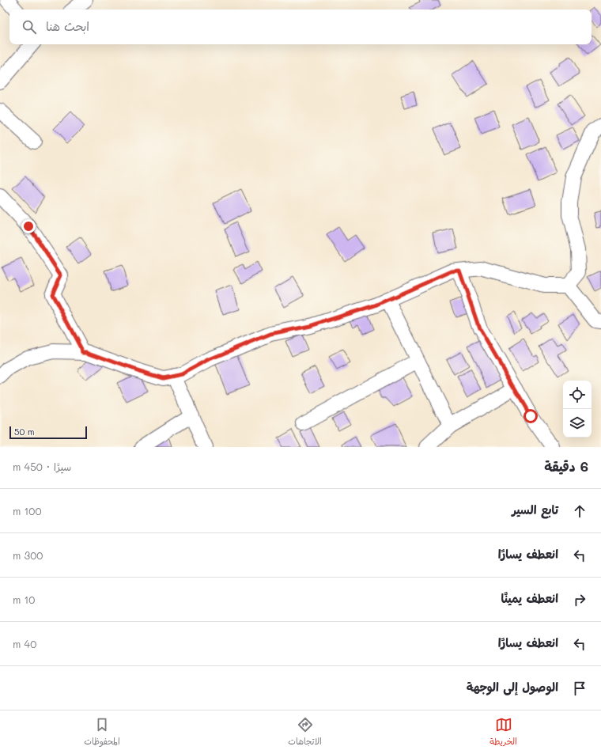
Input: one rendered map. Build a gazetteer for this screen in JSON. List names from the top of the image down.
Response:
{
  "scale_bar": "50 m",
  "page": {
    "search": "ابحث هنا",
    "scale": "50 m",
    "heading": ["6 دقيقة", "سيرًا · 450 m"],
    "list": [
      ["تابع السير", "100 m"],
      ["انعطف يسارًا", "300 m"],
      ["انعطف يمينًا", "10 m"],
      ["انعطف يسارًا", "40 m"],
      "الوصول إلى الوجهة"
    ],
    "nav": ["الخريطة", "الاتجاهات", "المحفوظات"]
  }
}
